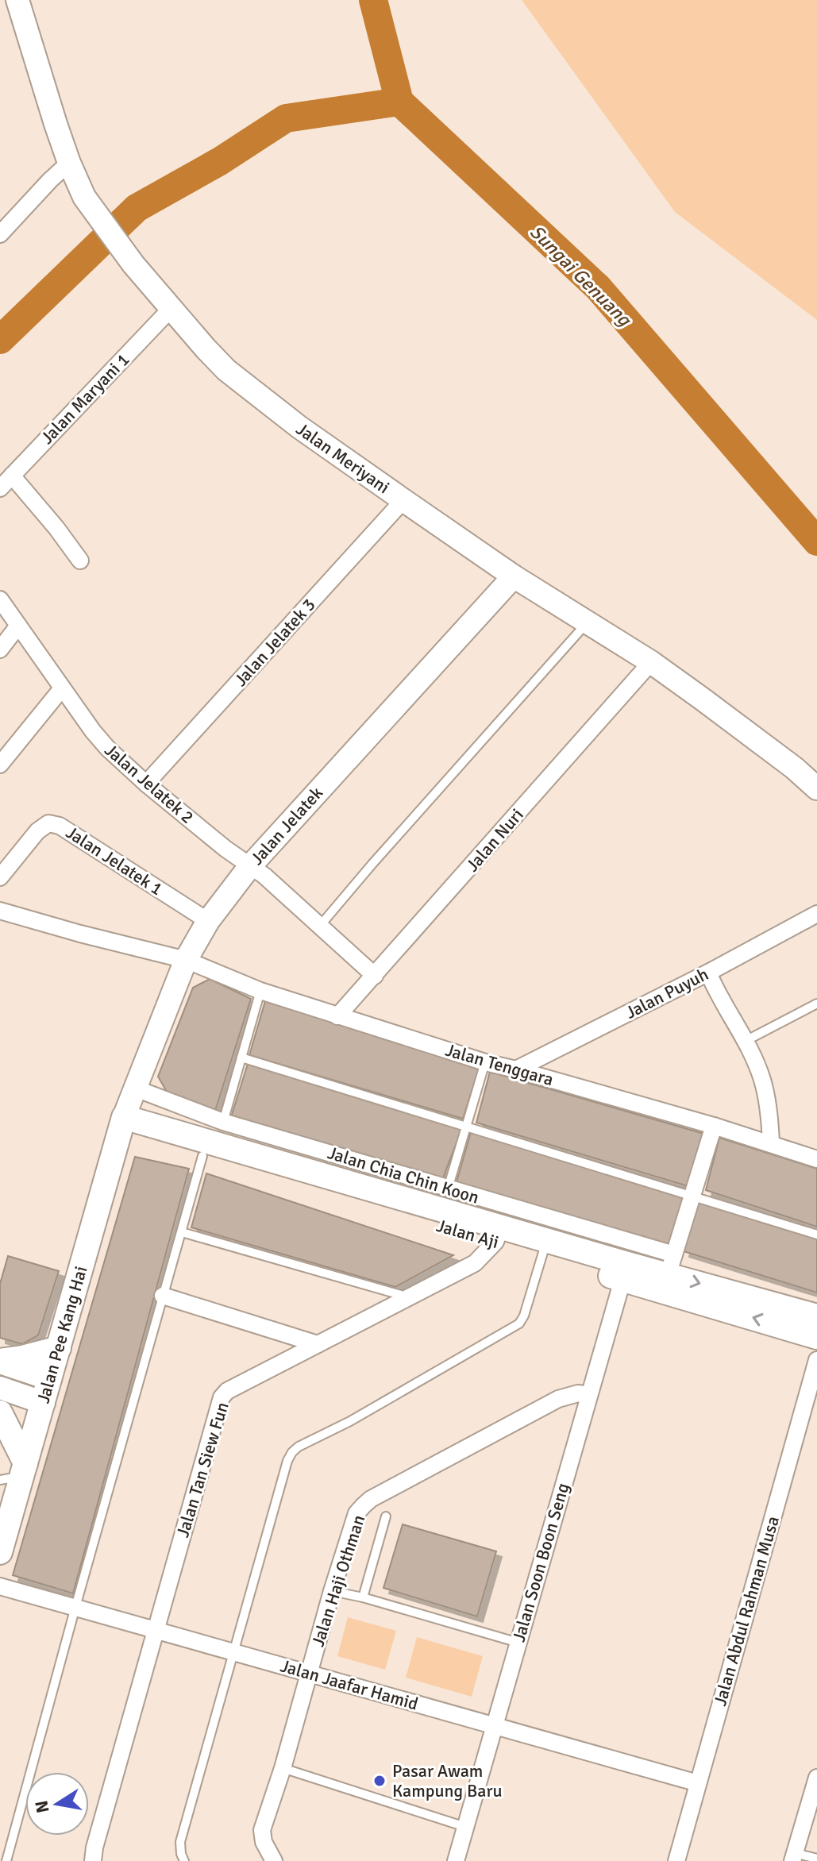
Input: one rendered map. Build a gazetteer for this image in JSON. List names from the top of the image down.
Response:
{
  "streets": {
    "main road": ["Jalan Aji", "Jalan Pee Kang Hai"],
    "street": [
      "Jalan Maryani 1",
      "Jalan Meriyani",
      "Jalan Jelatek 3",
      "Jalan Jelatek 2",
      "Jalan Jelatek",
      "Jalan Nuri",
      "Jalan Jelatek 1",
      "Jalan Puyuh",
      "Jalan Tenggara",
      "Jalan Chia Chin Koon",
      "Jalan Tan Siew Fun",
      "Jalan Soon Boon Seng",
      "Jalan Haji Othman",
      "Jalan Abdul Rahman Musa",
      "Jalan Jaafar Hamid"
    ]
  },
  "crossings": [
    ["Jalan Maryani 1", "Jalan Meriyani"],
    ["Jalan Meriyani", "Jalan Jelatek 3"],
    ["Jalan Meriyani", "Jalan Jelatek"],
    ["Jalan Meriyani", "Jalan Nuri"],
    ["Jalan Jelatek 3", "Jalan Jelatek 2"],
    ["Jalan Jelatek 2", "Jalan Jelatek"],
    ["Jalan Jelatek 2", "Jalan Nuri"],
    ["Jalan Jelatek", "Jalan Jelatek 1"],
    ["Jalan Jelatek", "Jalan Tenggara"],
    ["Jalan Jelatek", "Jalan Chia Chin Koon"],
    ["Jalan Jelatek", "Jalan Aji"],
    ["Jalan Jelatek", "Jalan Pee Kang Hai"],
    ["Jalan Nuri", "Jalan Tenggara"],
    ["Jalan Puyuh", "Jalan Tenggara"],
    ["Jalan Chia Chin Koon", "Jalan Aji"],
    ["Jalan Aji", "Jalan Pee Kang Hai"],
    ["Jalan Aji", "Jalan Tan Siew Fun"],
    ["Jalan Aji", "Jalan Soon Boon Seng"],
    ["Jalan Tan Siew Fun", "Jalan Jaafar Hamid"],
    ["Jalan Soon Boon Seng", "Jalan Haji Othman"],
    ["Jalan Soon Boon Seng", "Jalan Jaafar Hamid"],
    ["Jalan Haji Othman", "Jalan Jaafar Hamid"],
    ["Jalan Abdul Rahman Musa", "Jalan Jaafar Hamid"]
  ],
  "water": ["Sungai Genuang"],
  "places": ["Pasar Awam Kampung Baru"],
  "north": "left"
}
